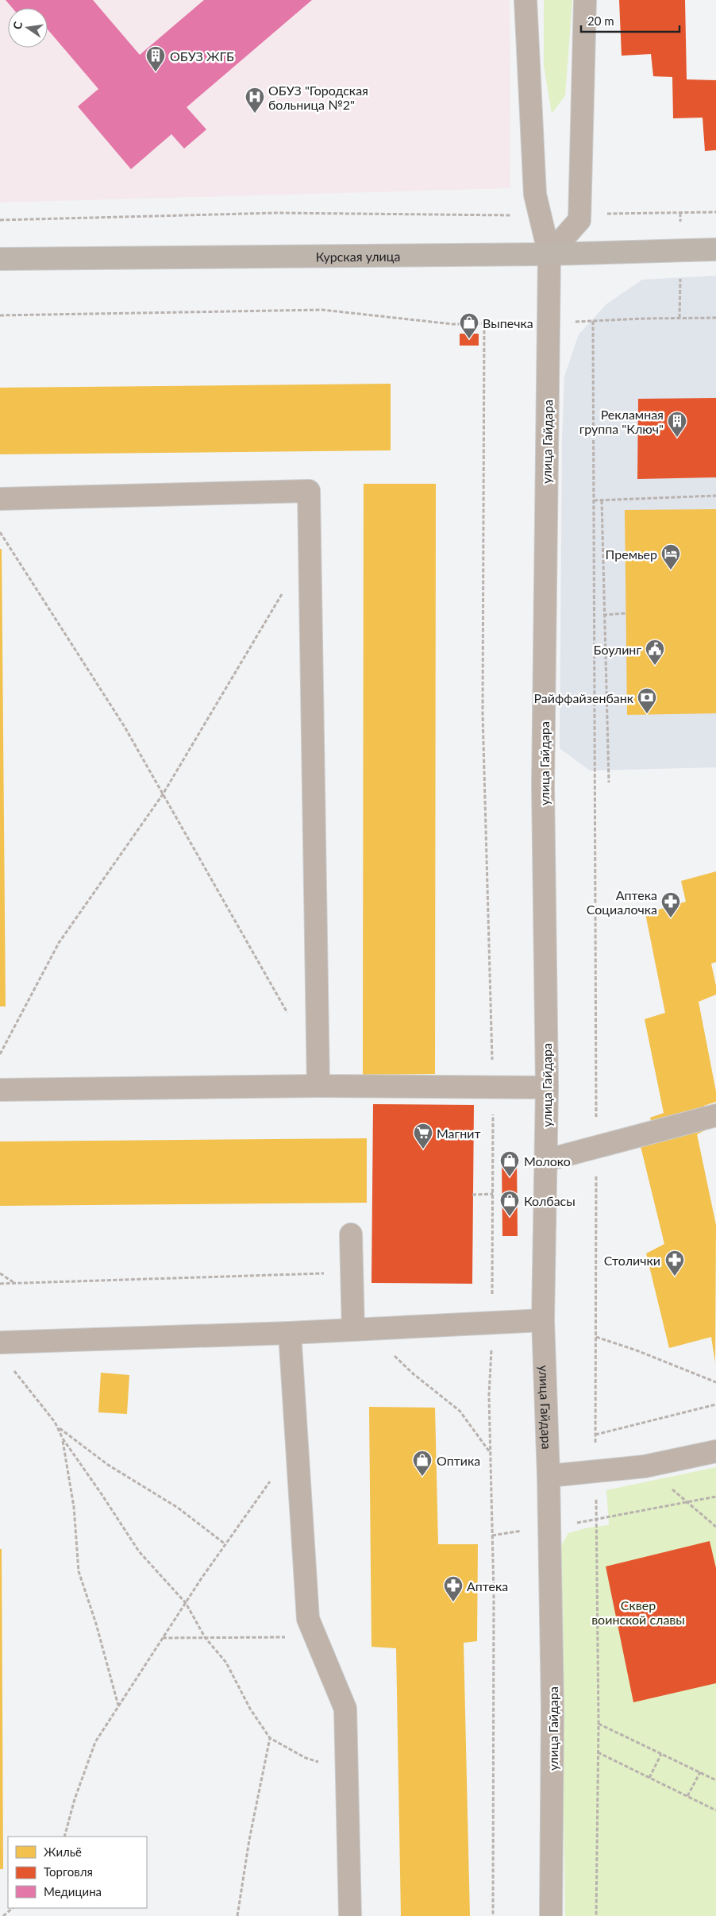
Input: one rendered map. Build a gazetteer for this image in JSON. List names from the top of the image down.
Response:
{
  "streets": {
    "main road": ["Курская улица"],
    "street": ["улица Гайдара"]
  },
  "crossings": [
    ["Курская улица", "улица Гайдара"]
  ],
  "parks": ["Сквер воинской славы"],
  "places": {
    "building": ["ОБУЗ ЖГБ", "Рекламная группа \"Ключ\""],
    "hospital": ["ОБУЗ \"Городская больница №2\""],
    "shop": [
      "Выпечка",
      "Молоко",
      "Колбасы",
      "Оптика"
    ],
    "hotel": ["Премьер"],
    "public building": ["Боулинг"],
    "bank": ["Райффайзенбанк"],
    "pharmacy": ["Аптека Социалочка", "Столички", "Аптека"],
    "supermarket": ["Магнит"]
  },
  "legend": ["Жильё", "Торговля", "Медицина"],
  "scale_bar": "20 m",
  "north": "left"
}
